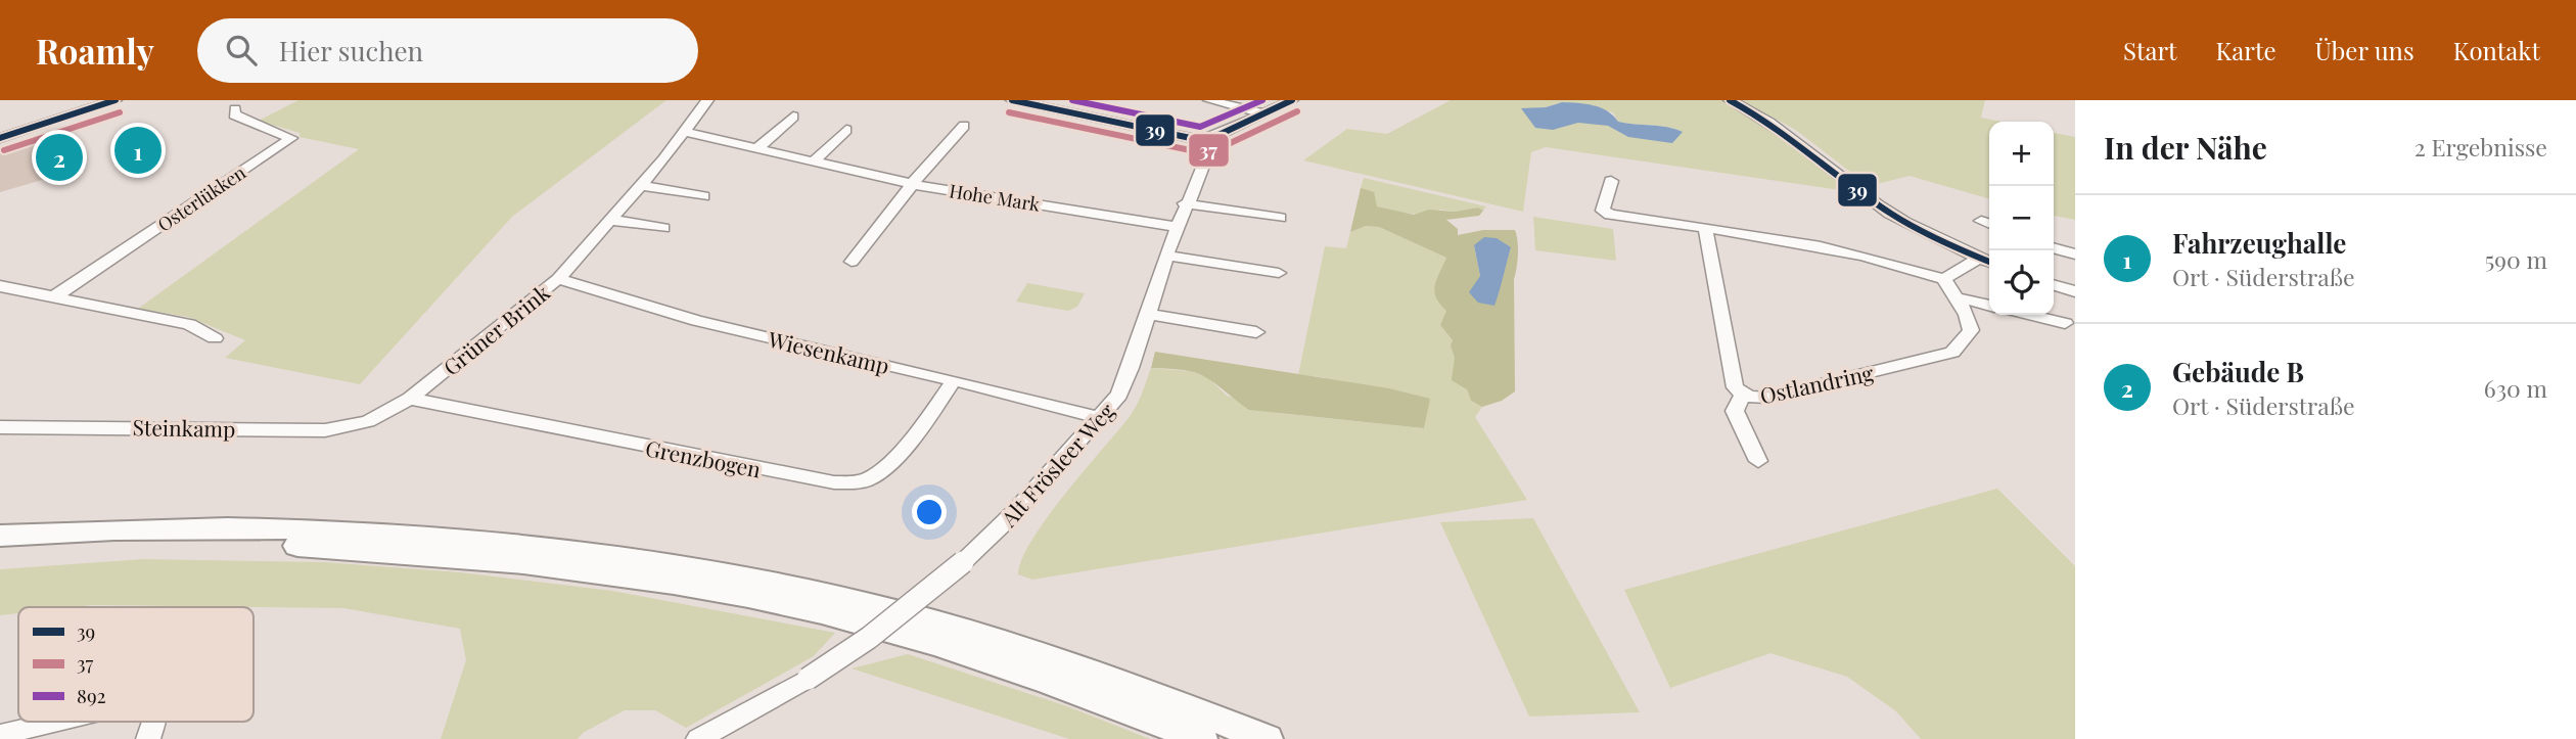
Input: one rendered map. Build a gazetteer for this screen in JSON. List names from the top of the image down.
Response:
{
  "streets": {
    "street": [
      "Hohe Mark",
      "Osterlükken",
      "Grüner Brink",
      "Wiesenkamp",
      "Ostlandring",
      "Steinkamp",
      "Grenzbogen",
      "Alt Frösleer Weg"
    ]
  },
  "crossings": [
    ["Hohe Mark", "Grüner Brink"],
    ["Hohe Mark", "Alt Frösleer Weg"],
    ["Grüner Brink", "Wiesenkamp"],
    ["Grüner Brink", "Steinkamp"],
    ["Grüner Brink", "Grenzbogen"],
    ["Wiesenkamp", "Grenzbogen"],
    ["Wiesenkamp", "Alt Frösleer Weg"]
  ],
  "lines": ["transit line 39", "transit line 892", "transit line 37"],
  "legend": ["39", "37", "892"],
  "page": {
    "header": "Roamly",
    "search": "Hier suchen",
    "nav": [
      "Start",
      "Karte",
      "Über uns",
      "Kontakt"
    ],
    "heading": ["In der Nähe", "2 Ergebnisse"],
    "map_buttons": ["+", "−"],
    "pins": ["1", "2"],
    "list": [
      {
        "mark": "1",
        "name": "Fahrzeughalle",
        "note": "Ort · Süderstraße",
        "value": "590 m"
      },
      {
        "mark": "2",
        "name": "Gebäude B",
        "note": "Ort · Süderstraße",
        "value": "630 m"
      }
    ]
  }
}
